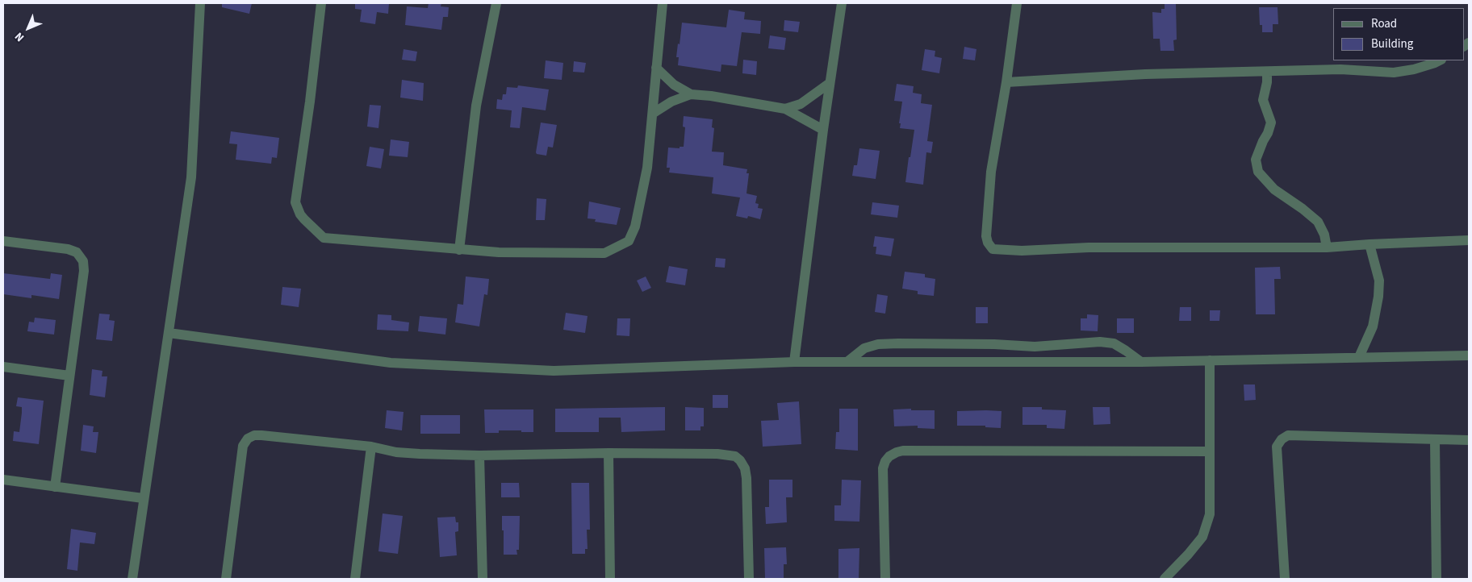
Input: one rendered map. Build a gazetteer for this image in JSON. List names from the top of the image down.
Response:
{
  "legend": ["Road", "Building"],
  "north": "bottom left"
}
